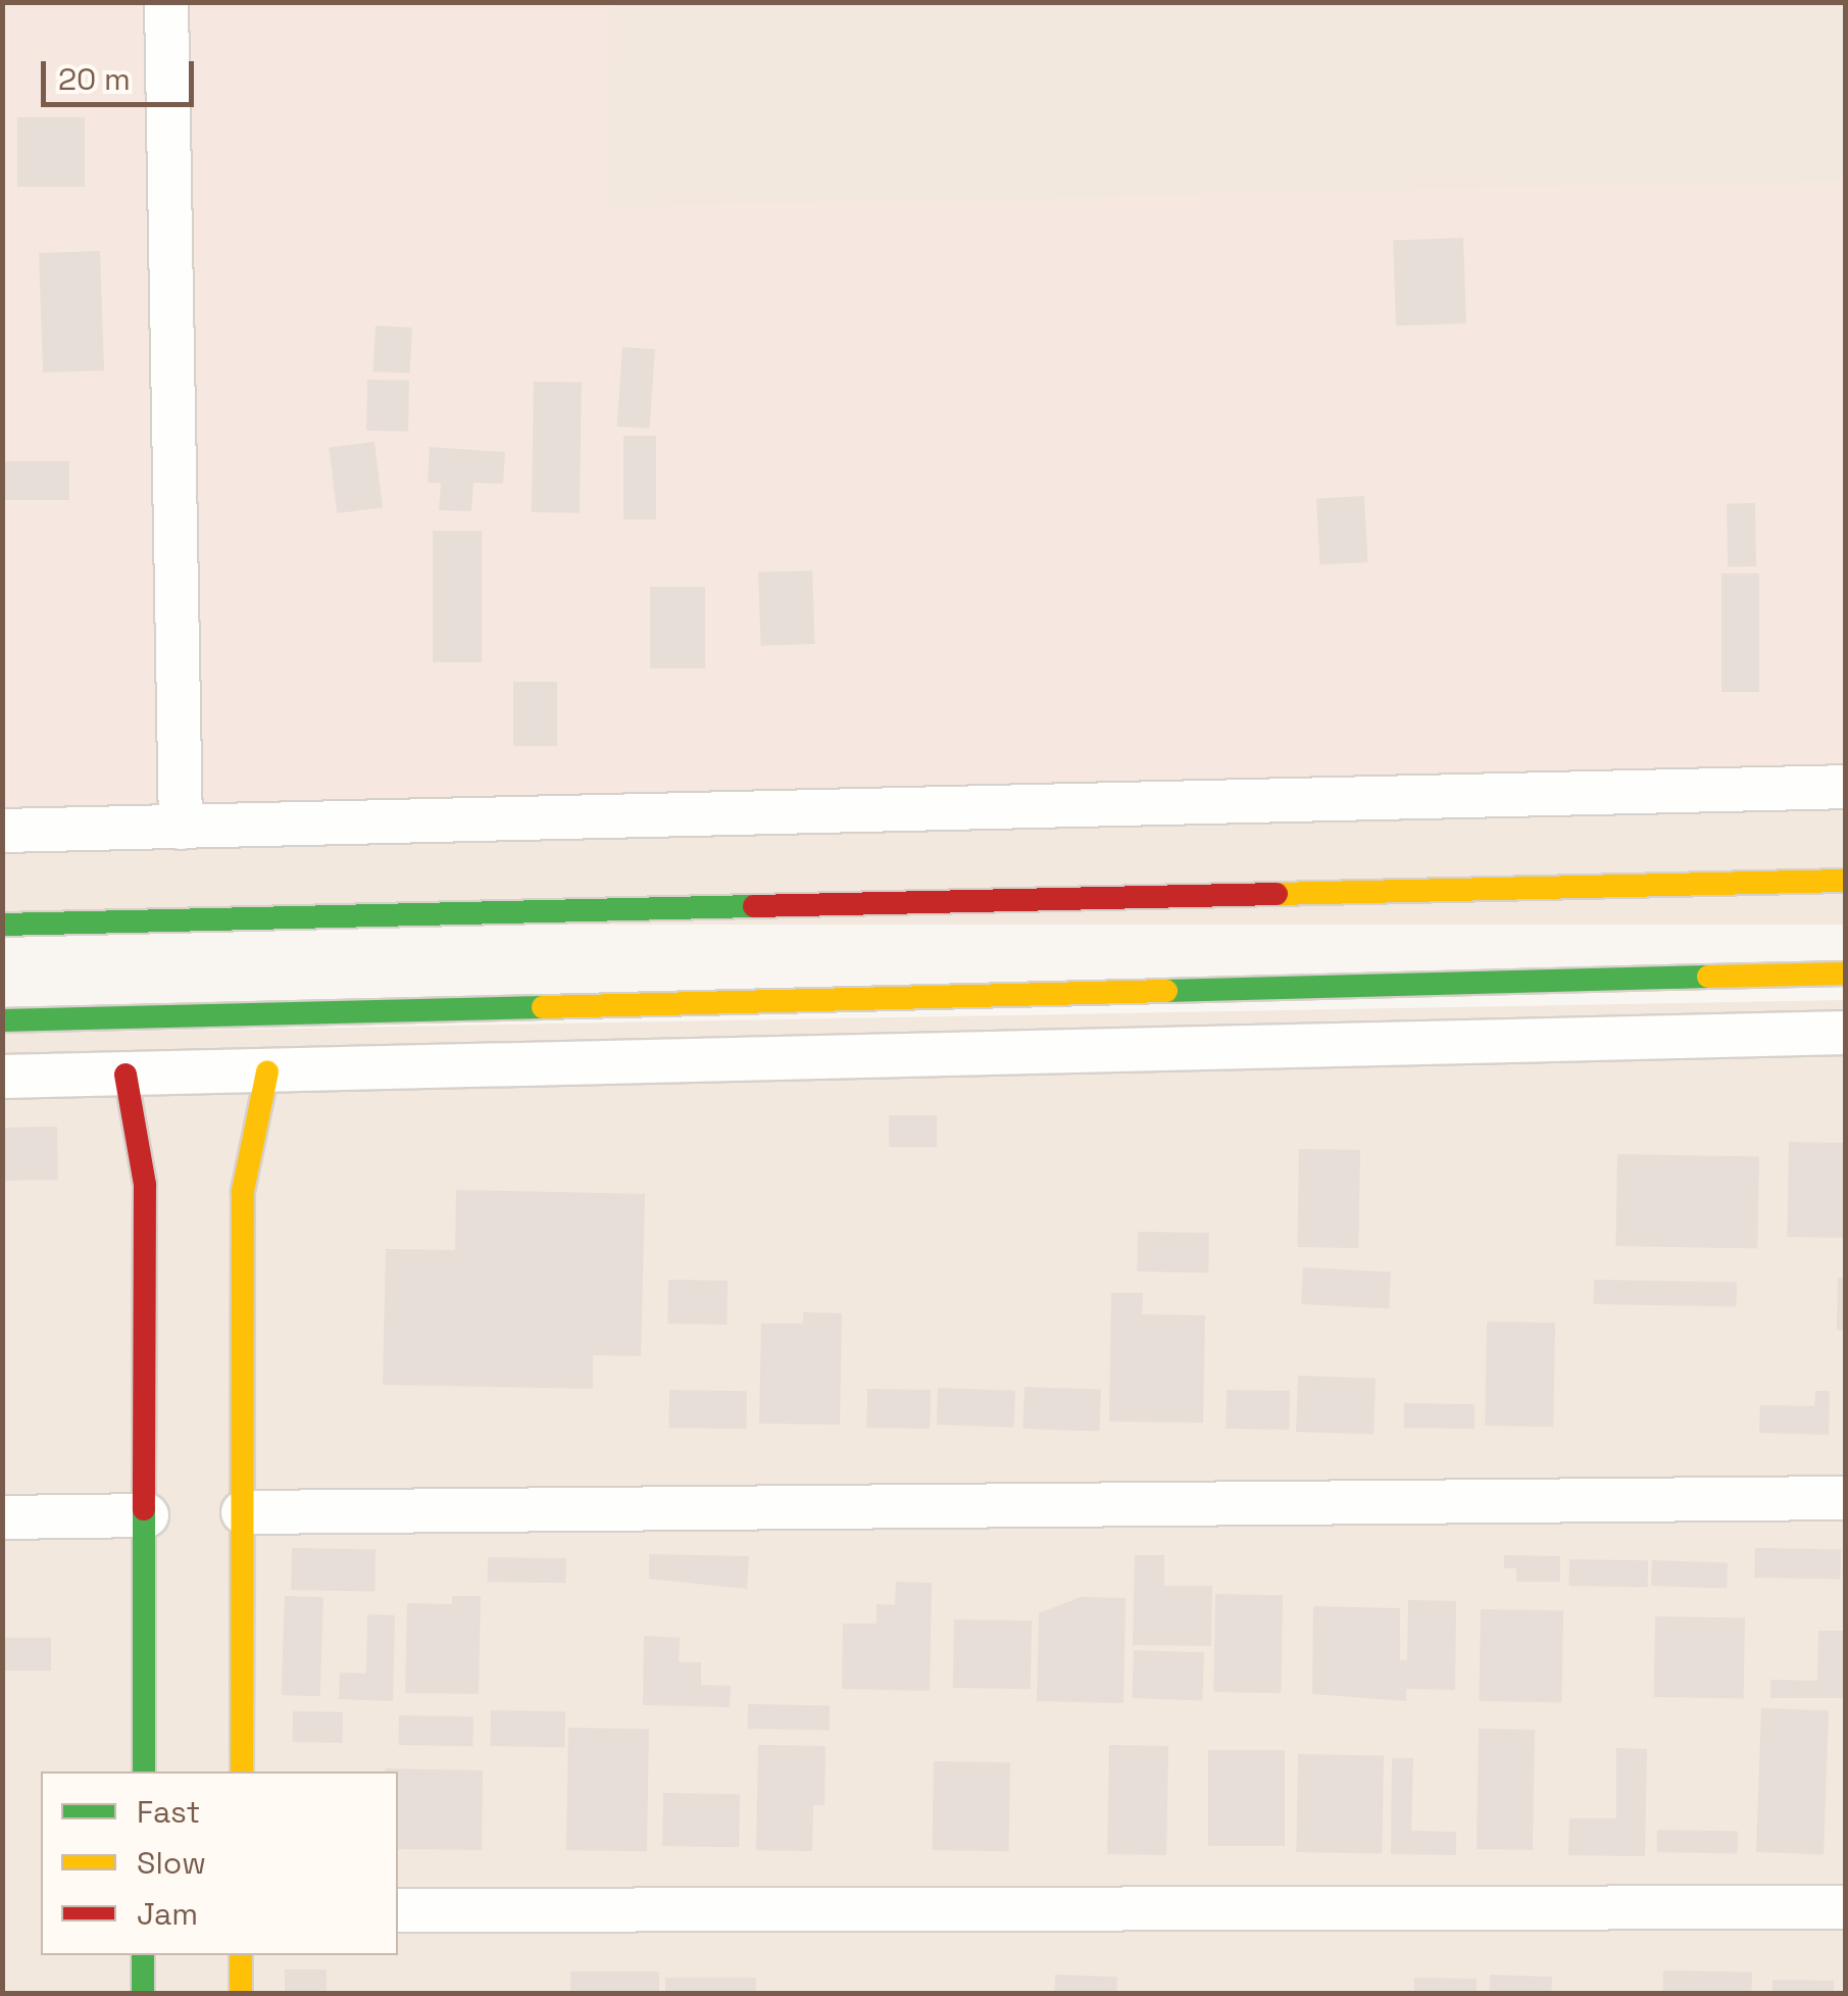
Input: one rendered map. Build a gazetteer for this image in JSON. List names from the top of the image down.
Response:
{
  "legend": ["Fast", "Slow", "Jam"],
  "scale_bar": "20 m"
}
